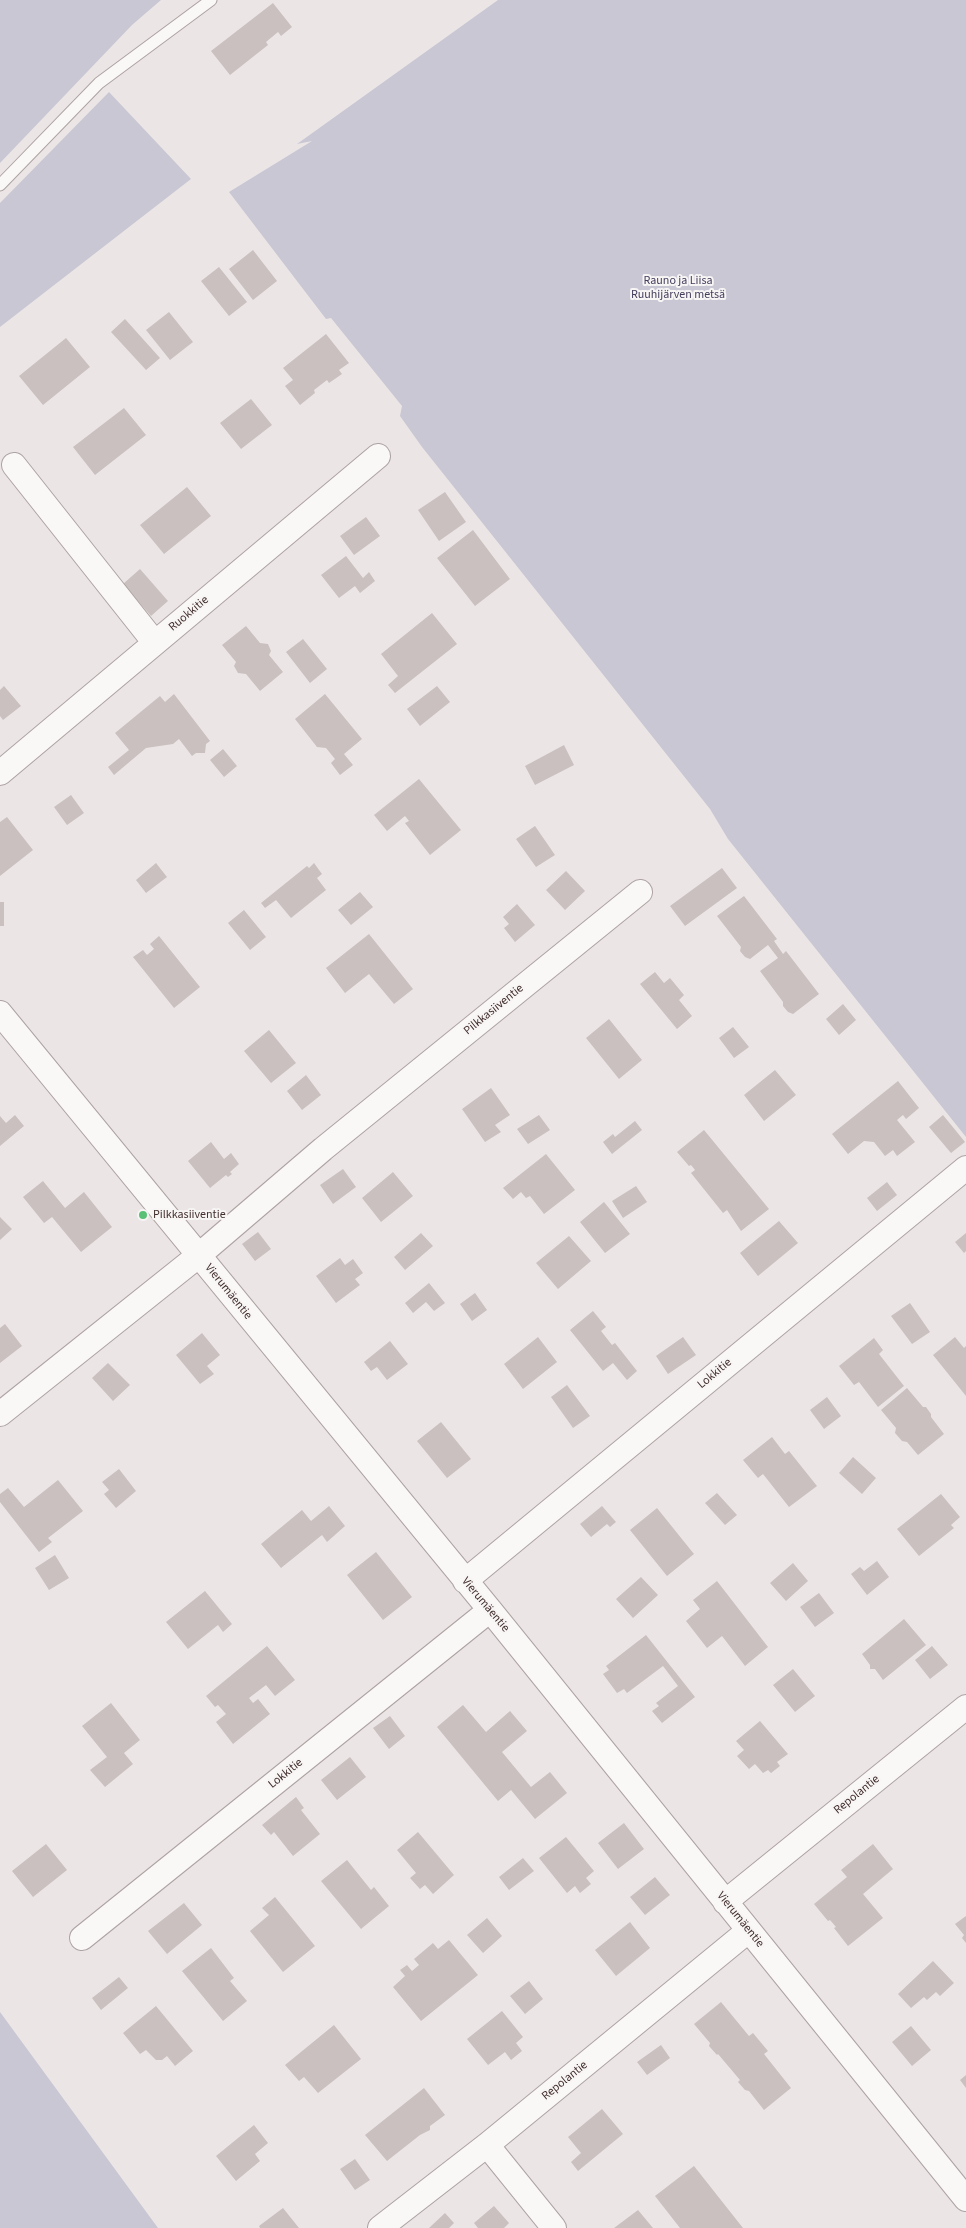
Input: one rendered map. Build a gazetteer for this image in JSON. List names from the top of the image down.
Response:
{
  "streets": {
    "street": [
      "Ruokkitie",
      "Pilkkasiiventie",
      "Vierumäentie",
      "Lokkitie",
      "Repolantie"
    ]
  },
  "crossings": [
    ["Pilkkasiiventie", "Vierumäentie"],
    ["Vierumäentie", "Lokkitie"],
    ["Vierumäentie", "Repolantie"]
  ],
  "parks": ["Rauno ja Liisa Ruuhijärven metsä"],
  "places": ["Pilkkasiiventie"]
}
